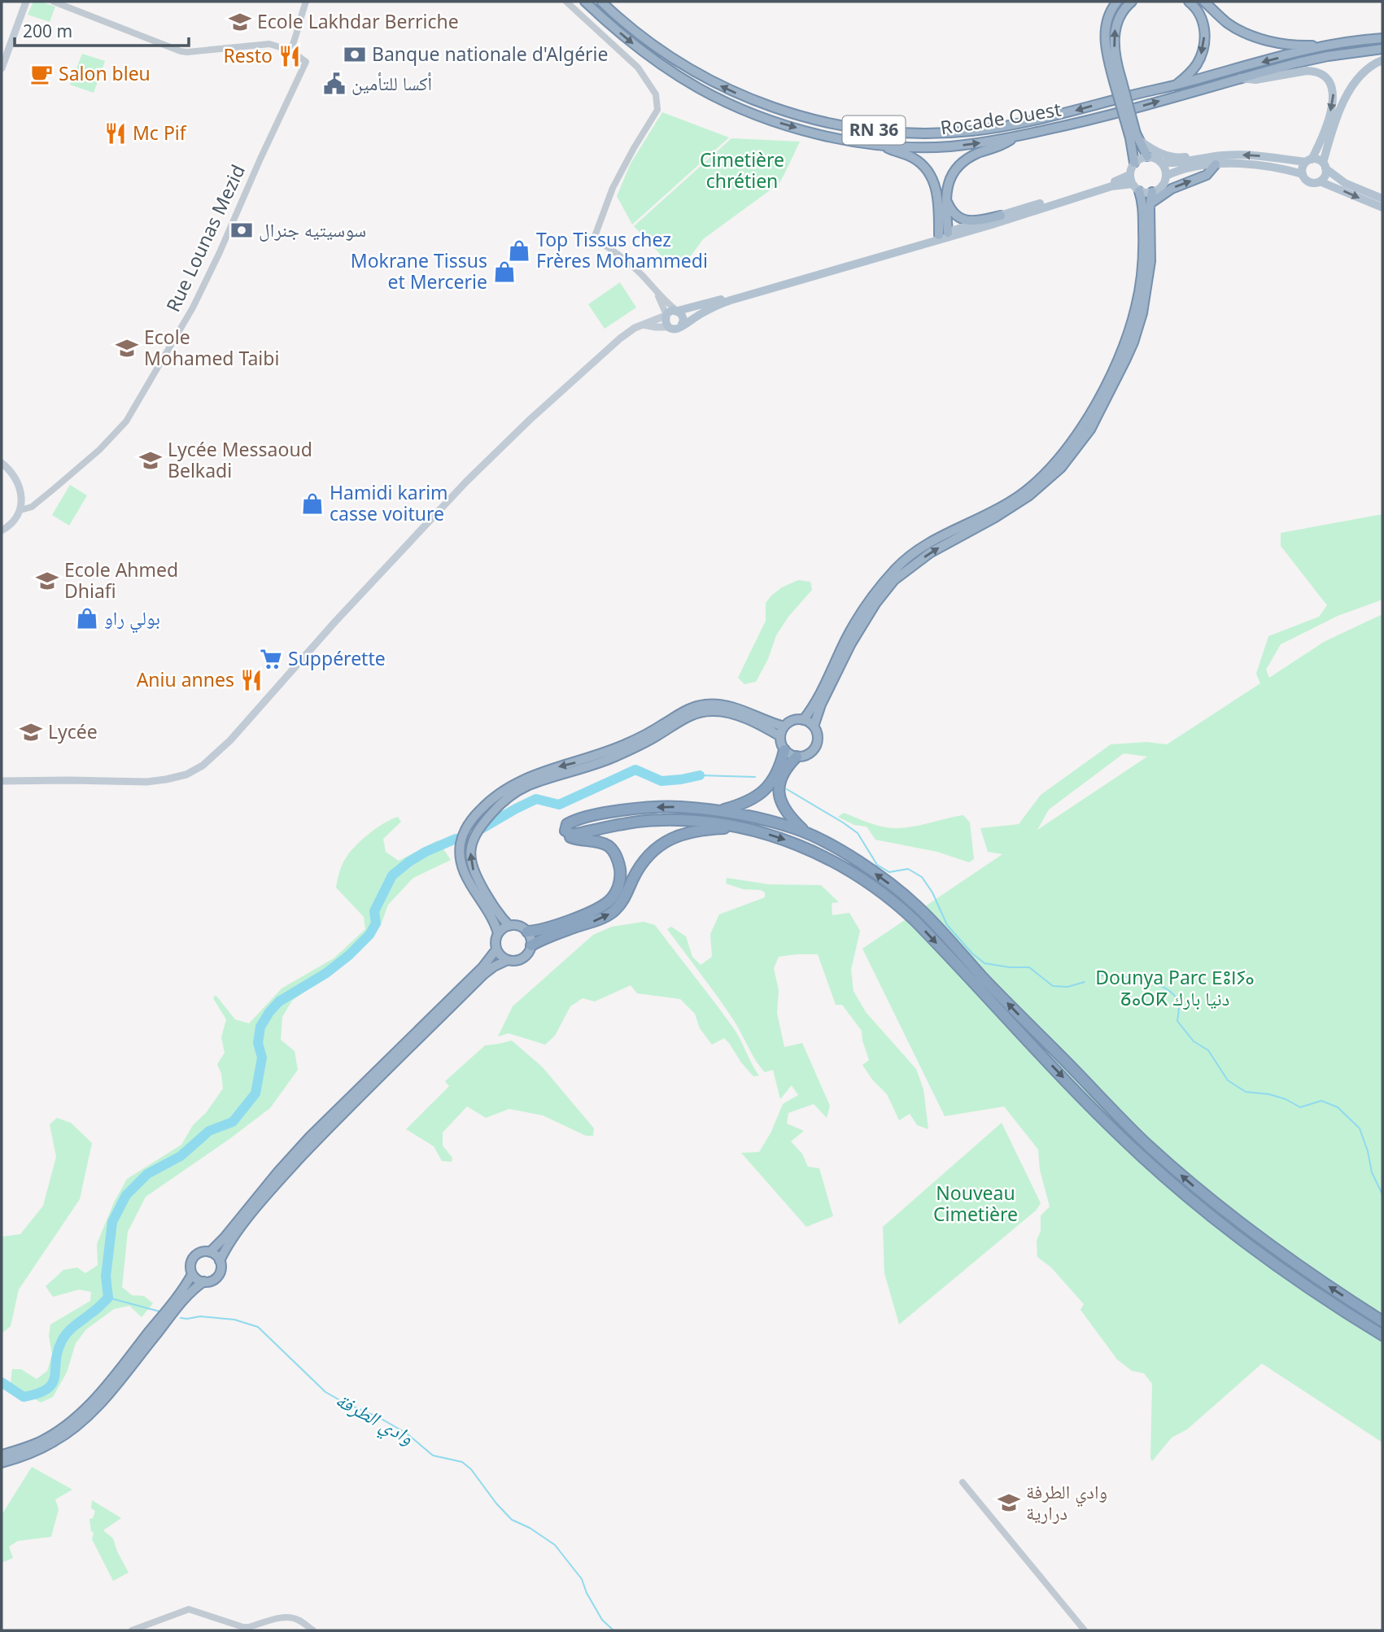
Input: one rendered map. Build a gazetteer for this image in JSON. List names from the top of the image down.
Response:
{
  "streets": {
    "highway": ["Rocade Ouest", "RN 36"],
    "street": ["Rue Lounas Mezid"]
  },
  "water": ["وادي الطرفة"],
  "parks": ["Cimetière chrétien", "Dounya Parc ⴹⵓⵏⵢⴰ ⵒⴰⵔⴽ دنيا بارك", "Nouveau Cimetière"],
  "places": {
    "school or university": [
      "Ecole Lakhdar Berriche",
      "Ecole Mohamed Taibi",
      "Lycée Messaoud Belkadi",
      "Ecole Ahmed Dhiafi",
      "Lycée",
      "وادي الطرفة درارية"
    ],
    "bank": ["Banque nationale d'Algérie", "سوسيتيه جنرال"],
    "restaurant": ["Resto", "Mc Pif", "Aniu annes"],
    "cafe": ["Salon bleu"],
    "public building": ["أكسا للتأمين"],
    "shop": [
      "Top Tissus chez Frères Mohammedi",
      "Mokrane Tissus et Mercerie",
      "Hamidi karim casse voiture",
      "بولي راو"
    ],
    "supermarket": ["Suppérette"]
  },
  "scale_bar": "200 m"
}
